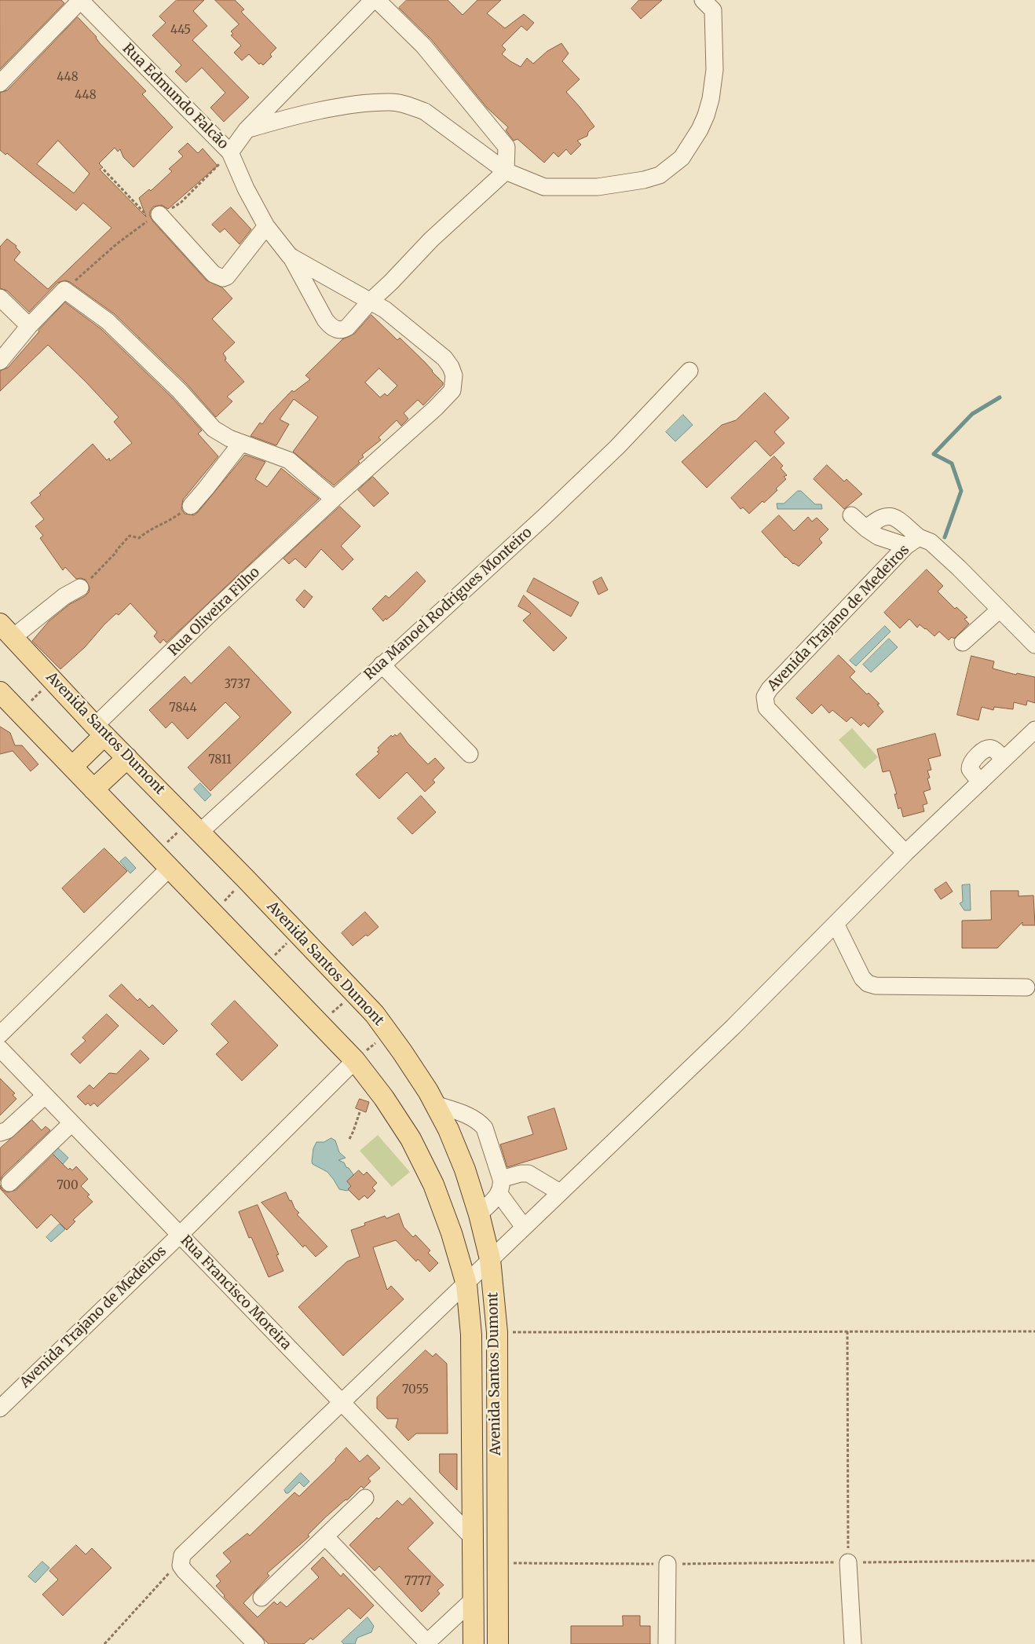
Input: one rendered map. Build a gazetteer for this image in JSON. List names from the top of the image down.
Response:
{
  "streets": {
    "main road": ["Avenida Santos Dumont"],
    "street": [
      "Rua Edmundo Falcão",
      "Rua Manoel Rodrigues Monteiro",
      "Rua Oliveira Filho",
      "Avenida Trajano de Medeiros",
      "Rua Francisco Moreira"
    ]
  },
  "crossings": [
    ["Rua Edmundo Falcão", "Rua Oliveira Filho"],
    ["Rua Manoel Rodrigues Monteiro", "Avenida Santos Dumont"],
    ["Rua Oliveira Filho", "Avenida Santos Dumont"],
    ["Avenida Trajano de Medeiros", "Avenida Santos Dumont"],
    ["Avenida Trajano de Medeiros", "Rua Francisco Moreira"],
    ["Avenida Santos Dumont", "Rua Francisco Moreira"]
  ],
  "house_numbers": [
    "445",
    "448",
    "448",
    "3737",
    "7844",
    "7811",
    "700",
    "7055",
    "7777"
  ]
}
